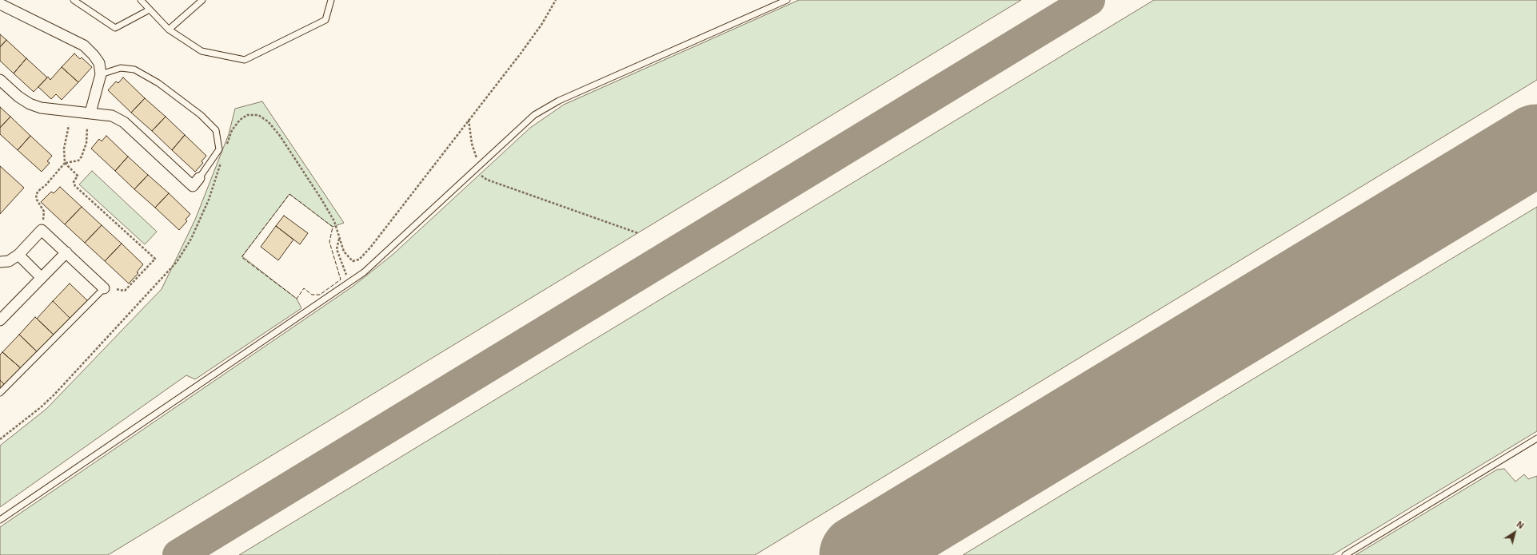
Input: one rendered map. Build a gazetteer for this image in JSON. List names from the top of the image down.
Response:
{
  "north": "top right"
}
